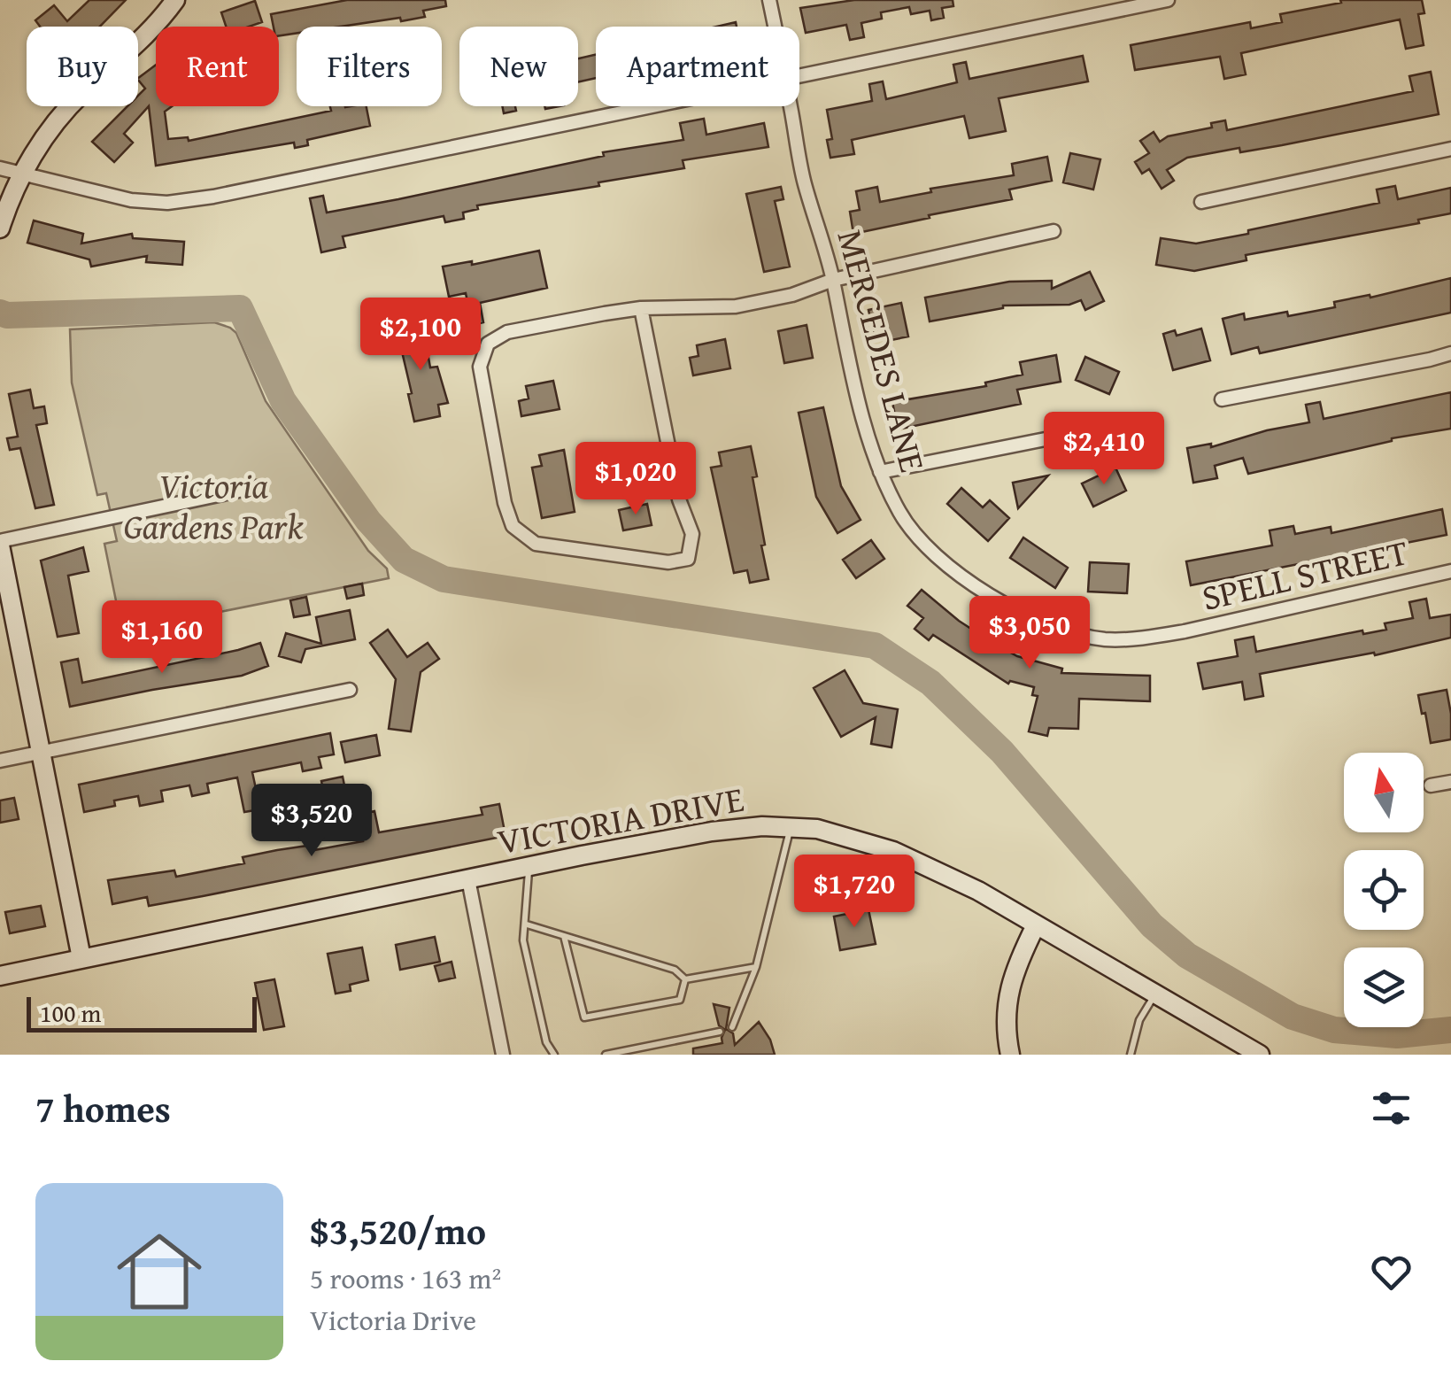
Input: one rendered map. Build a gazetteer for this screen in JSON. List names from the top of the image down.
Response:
{
  "streets": {
    "street": ["MERCEDES LANE", "SPELL STREET", "VICTORIA DRIVE"]
  },
  "crossings": [
    ["MERCEDES LANE", "SPELL STREET"]
  ],
  "parks": ["Victoria Gardens Park"],
  "scale_bar": "100 m",
  "north": "top",
  "page": {
    "chip": [
      "Buy",
      "Rent",
      "Filters",
      "New",
      "Apartment"
    ],
    "price": [
      "$2,100",
      "$2,410",
      "$1,020",
      "$3,050",
      "$1,160",
      "$3,520",
      "$1,720"
    ],
    "scale": "100 m",
    "heading": "7 homes",
    "list": [
      {
        "name": "$3,520/mo",
        "note": "5 rooms · 163 m² · Victoria Drive"
      }
    ]
  }
}
